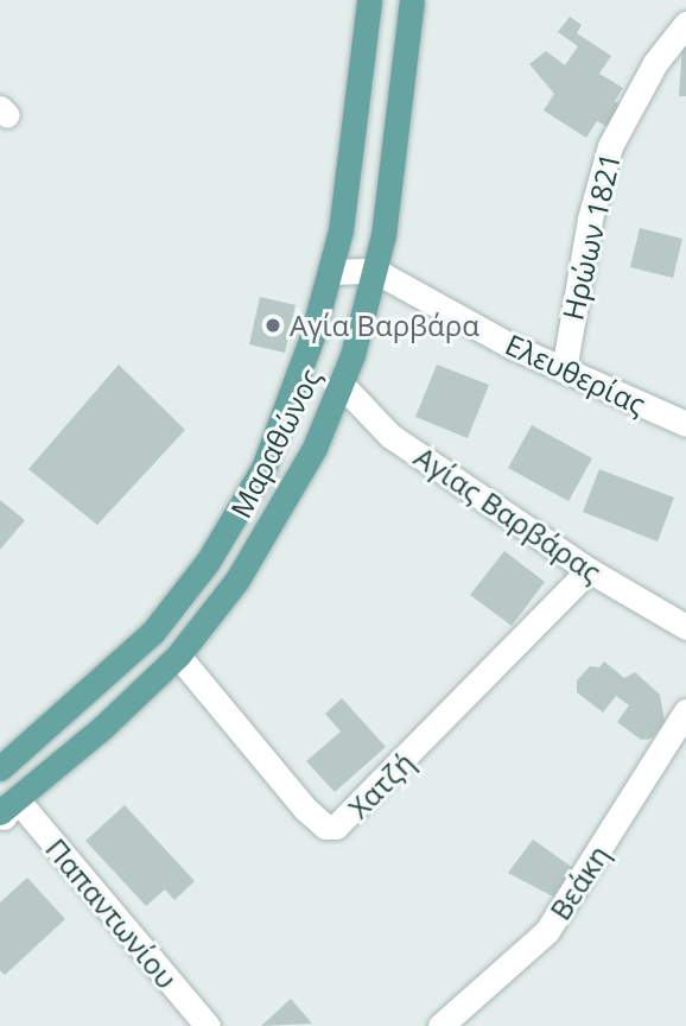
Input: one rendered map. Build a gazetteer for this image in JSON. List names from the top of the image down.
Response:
{
  "streets": {
    "main road": ["Μαραθώνος"],
    "street": [
      "Ηρώων 1821",
      "Ελευθερίας",
      "Αγίας Βαρβάρας",
      "Χατζή",
      "Βεάκη",
      "Παπαντωνίου"
    ]
  },
  "crossings": [
    ["Ηρώων 1821", "Ελευθερίας"],
    ["Ελευθερίας", "Μαραθώνος"],
    ["Μαραθώνος", "Αγίας Βαρβάρας"],
    ["Μαραθώνος", "Χατζή"],
    ["Μαραθώνος", "Παπαντωνίου"],
    ["Αγίας Βαρβάρας", "Χατζή"]
  ],
  "places": ["Αγία Βαρβάρα"]
}
